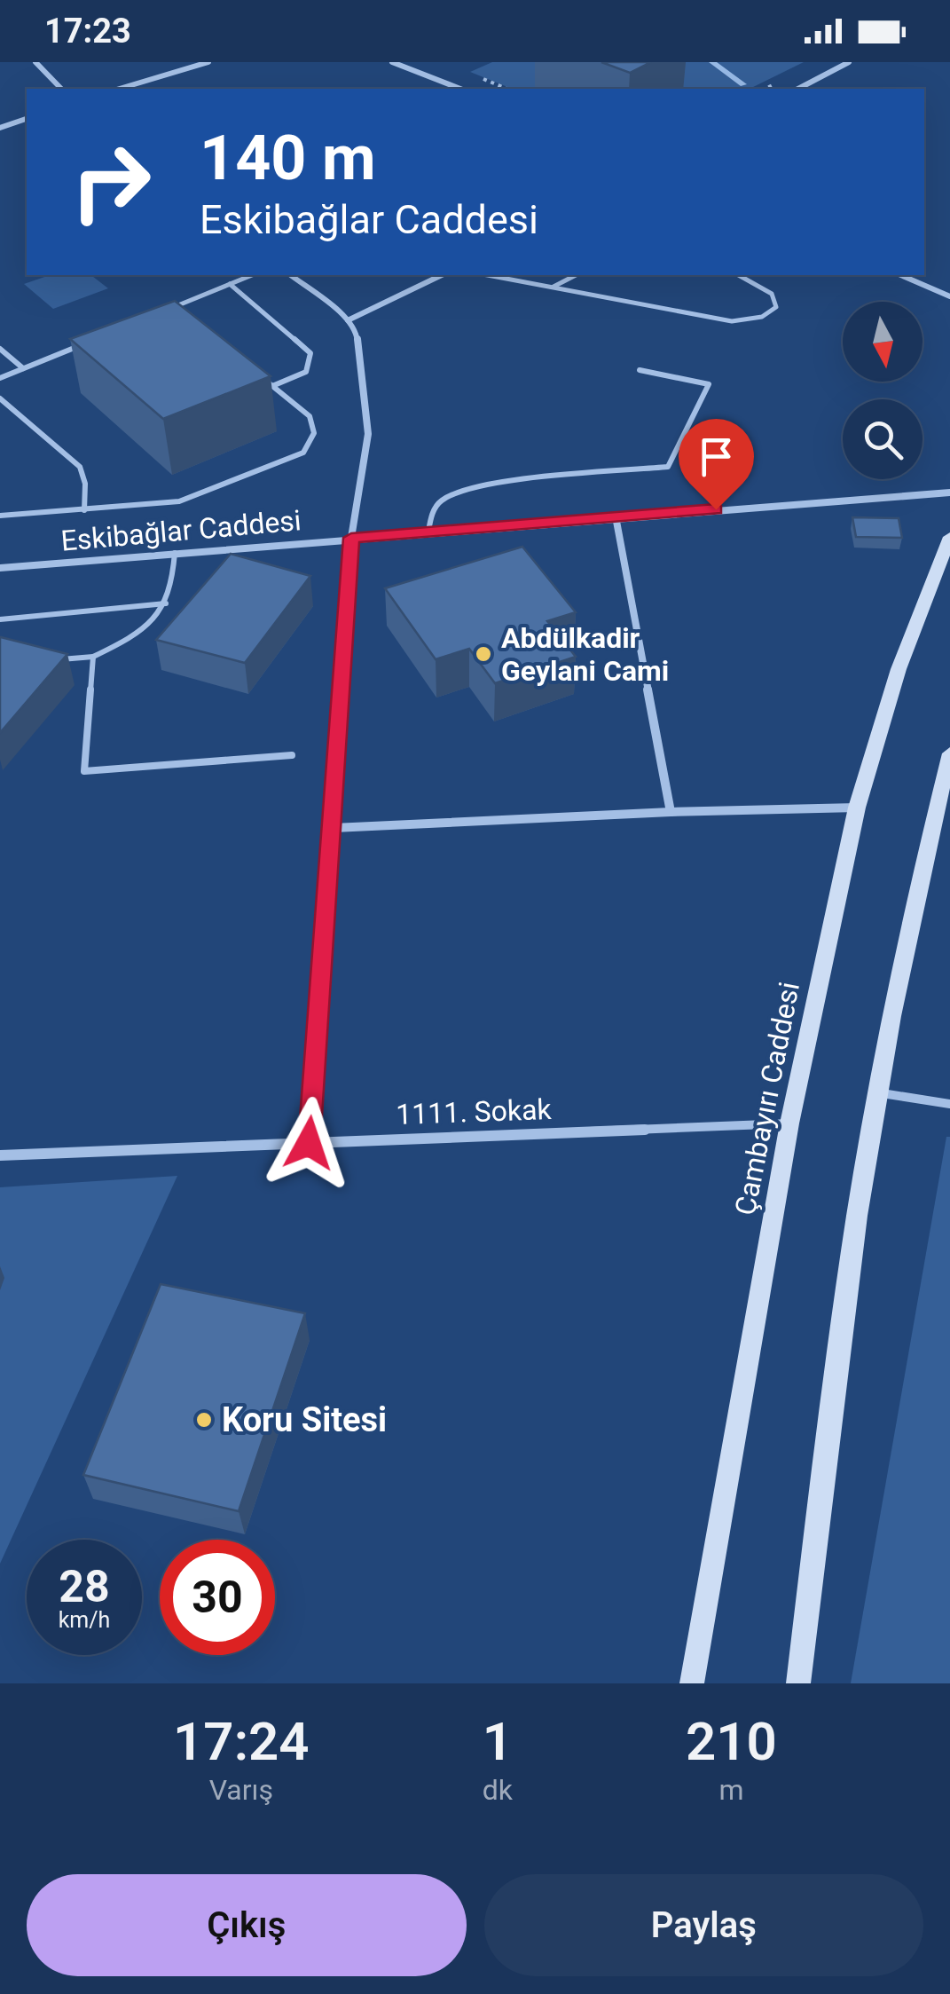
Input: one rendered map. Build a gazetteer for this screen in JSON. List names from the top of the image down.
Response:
{
  "streets": {
    "main road": ["Çambayırı Caddesi"],
    "street": ["Eskibağlar Caddesi", "1111. Sokak"]
  },
  "crossings": [
    ["Çambayırı Caddesi", "1111. Sokak"]
  ],
  "places": ["Abdülkadir Geylani Cami", "Koru Sitesi"],
  "north": "bottom",
  "page": {
    "status": "17:23",
    "turn": ["140 m", "Eskibağlar Caddesi"],
    "speed": "28 km/h",
    "limit": "30",
    "eta": [
      "17:24",
      "Varış",
      "1",
      "dk",
      "210",
      "m"
    ],
    "buttons": ["Çıkış", "Paylaş"]
  }
}
